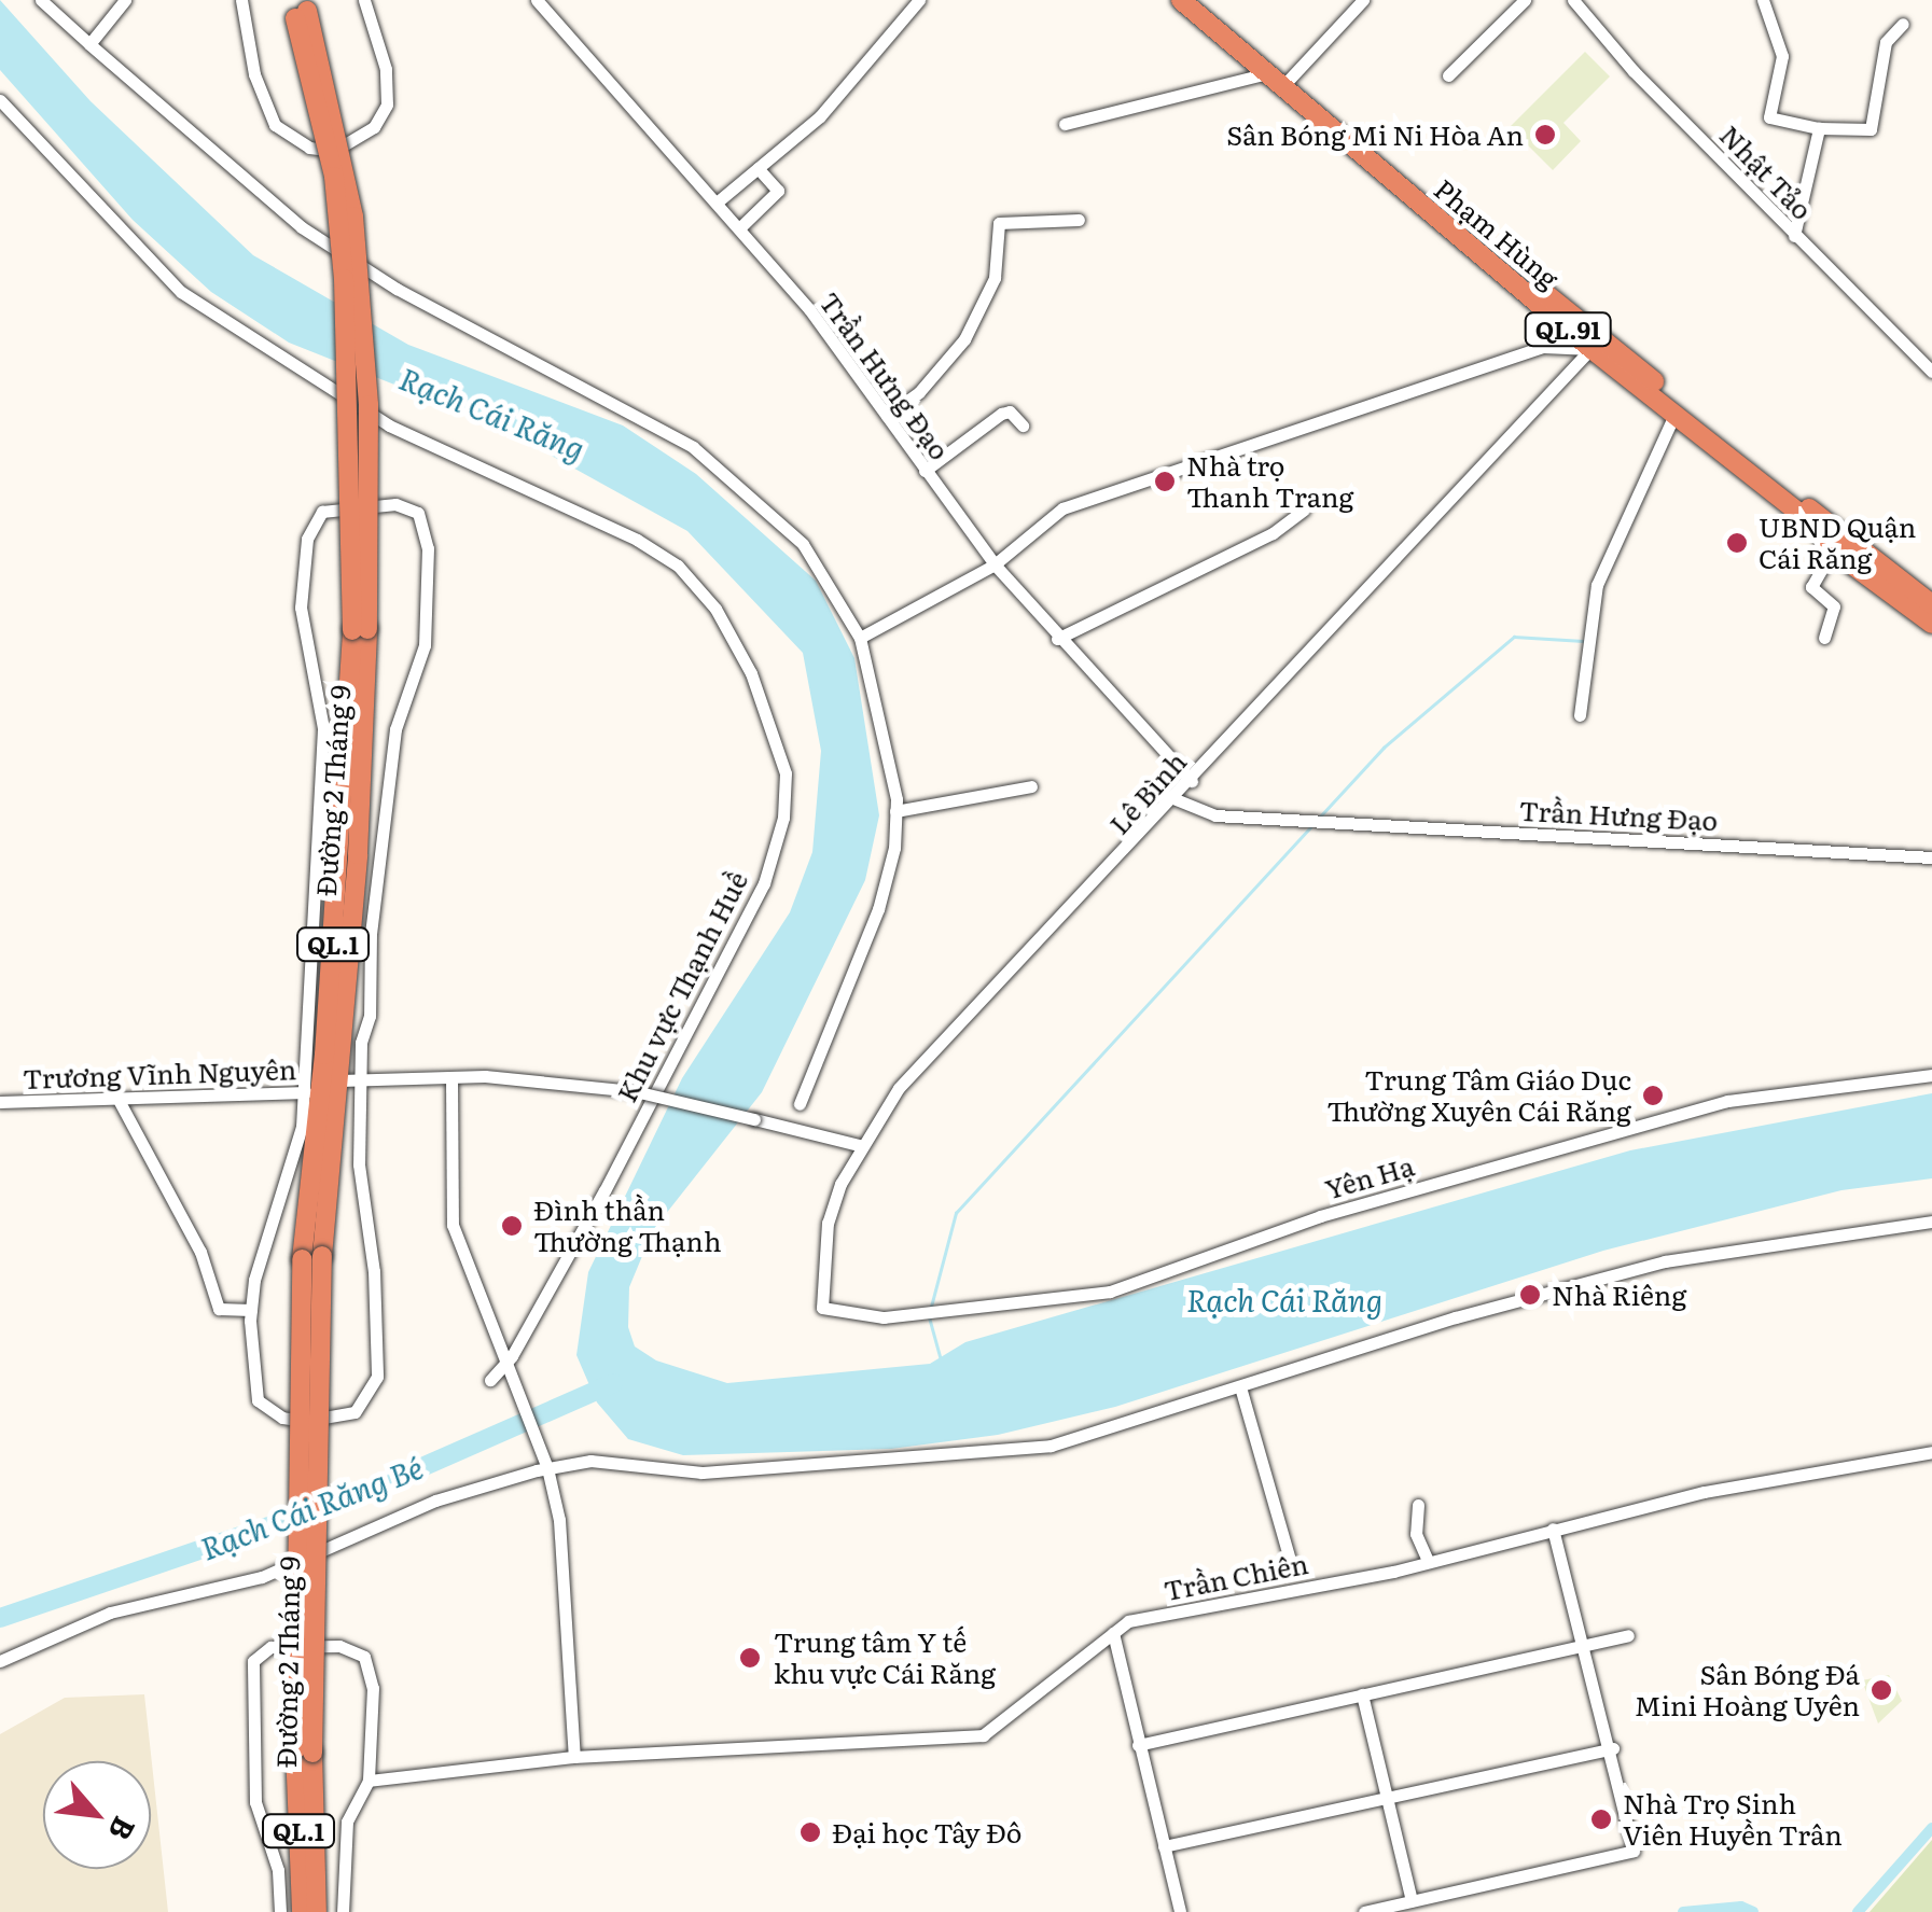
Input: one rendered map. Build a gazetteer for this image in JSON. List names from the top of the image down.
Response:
{
  "streets": {
    "highway": [
      "Phạm Hùng",
      "QL.91",
      "Đường 2 Tháng 9",
      "QL.1"
    ],
    "street": [
      "Nhật Tảo",
      "Trần Hưng Đạo",
      "Lê Bình",
      "Khu vực Thạnh Huề",
      "Trương Vĩnh Nguyên",
      "Yên Hạ",
      "Trần Chiên"
    ]
  },
  "crossings": [
    ["Phạm Hùng", "Lê Bình"],
    ["Trần Hưng Đạo", "Lê Bình"],
    ["Đường 2 Tháng 9", "Trương Vĩnh Nguyên"],
    ["Lê Bình", "Yên Hạ"]
  ],
  "water": ["Rạch Cái Răng", "Rạch Cái Răng Bé"],
  "places": [
    "Sân Bóng Mi Ni Hòa An",
    "Nhà trọ Thanh Trang",
    "UBND Quận Cái Răng",
    "Trung Tâm Giáo Dục Thường Xuyên Cái Răng",
    "Đình thần Thường Thạnh",
    "Nhà Riêng",
    "Trung tâm Y tế khu vực Cái Răng",
    "Sân Bóng Đá Mini Hoàng Uyên",
    "Nhà Trọ Sinh Viên Huyền Trân",
    "Đại học Tây Đô"
  ],
  "north": "bottom right"
}
